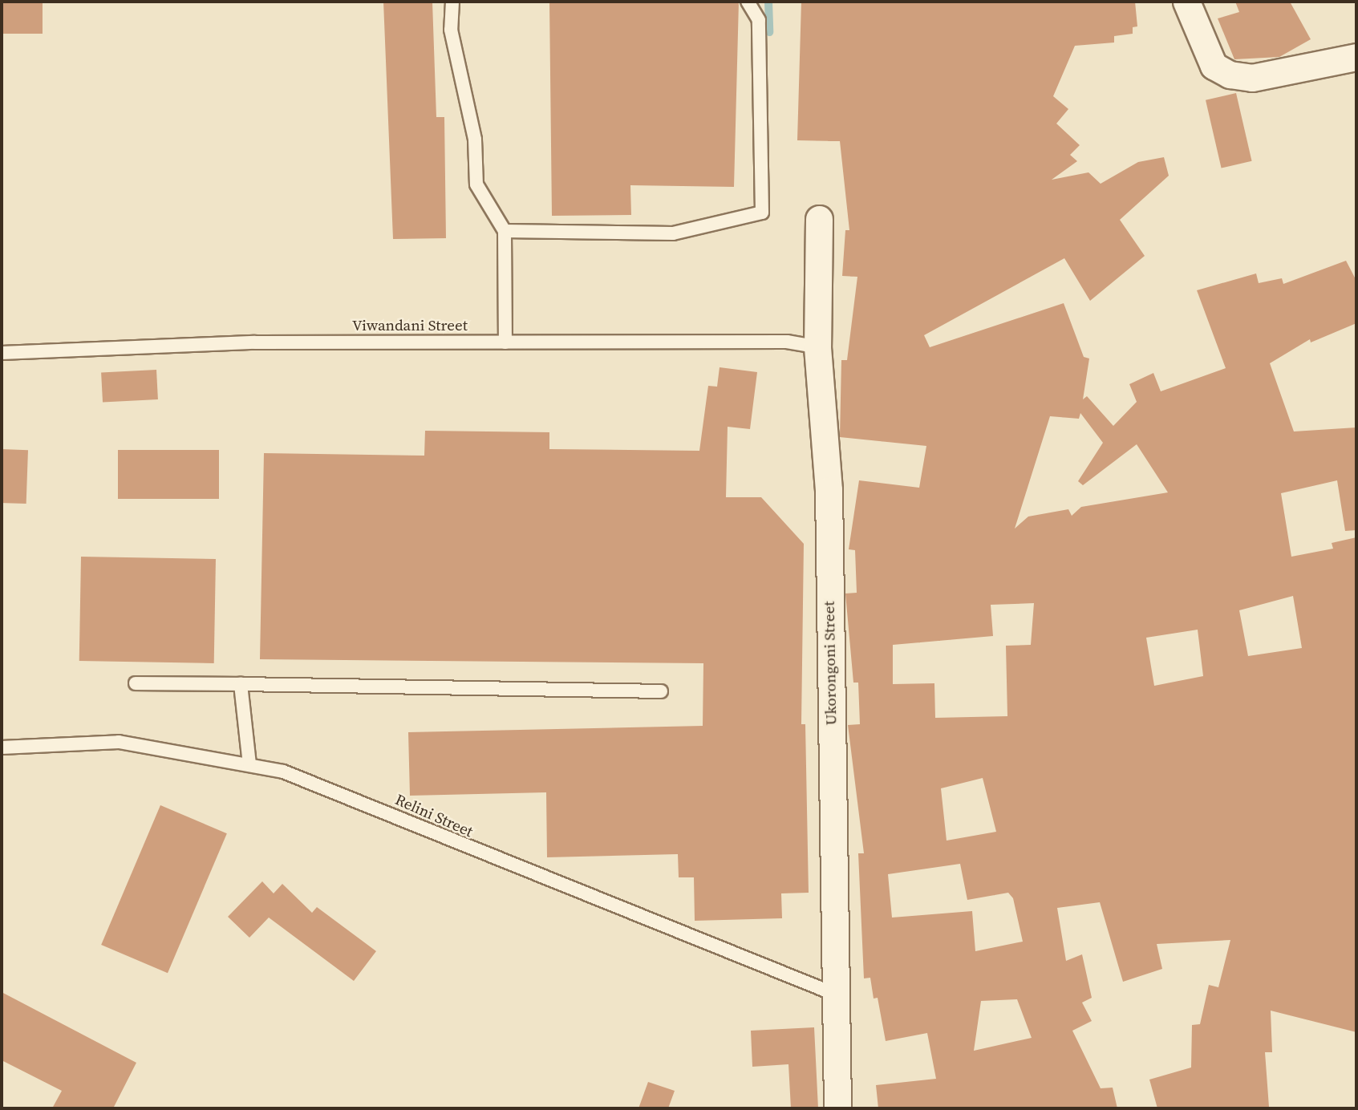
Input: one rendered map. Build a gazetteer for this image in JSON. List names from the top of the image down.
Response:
{
  "streets": {
    "street": ["Ukorongoni Street"],
    "lane": ["Viwandani Street", "Relini Street"]
  },
  "crossings": [
    ["Viwandani Street", "Ukorongoni Street"],
    ["Ukorongoni Street", "Relini Street"]
  ]
}
